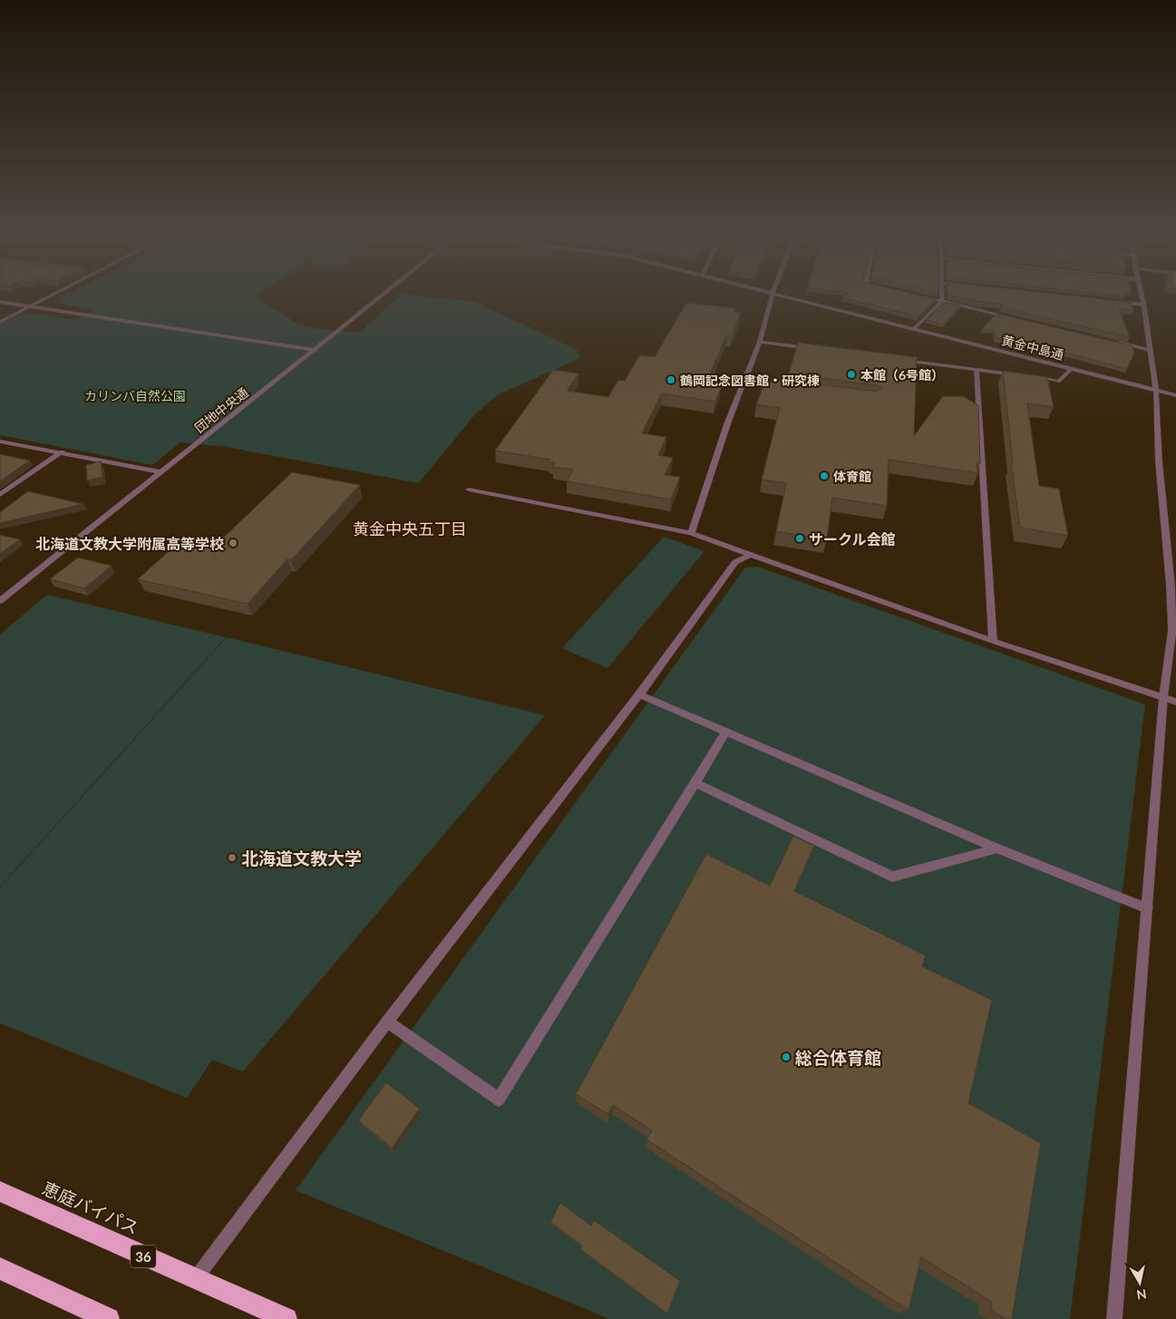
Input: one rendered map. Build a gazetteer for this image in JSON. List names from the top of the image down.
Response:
{
  "streets": {
    "highway": ["恵庭バイパス", "36"],
    "street": ["黄金中島通", "団地中央通"]
  },
  "districts": ["黄金中央五丁目"],
  "parks": ["カリンバ自然公園"],
  "places": [
    "本館（6号館）",
    "鶴岡記念図書館・研究棟",
    "体育館",
    "サークル会館",
    "北海道文教大学附属高等学校",
    "北海道文教大学",
    "総合体育館"
  ],
  "north": "bottom"
}
